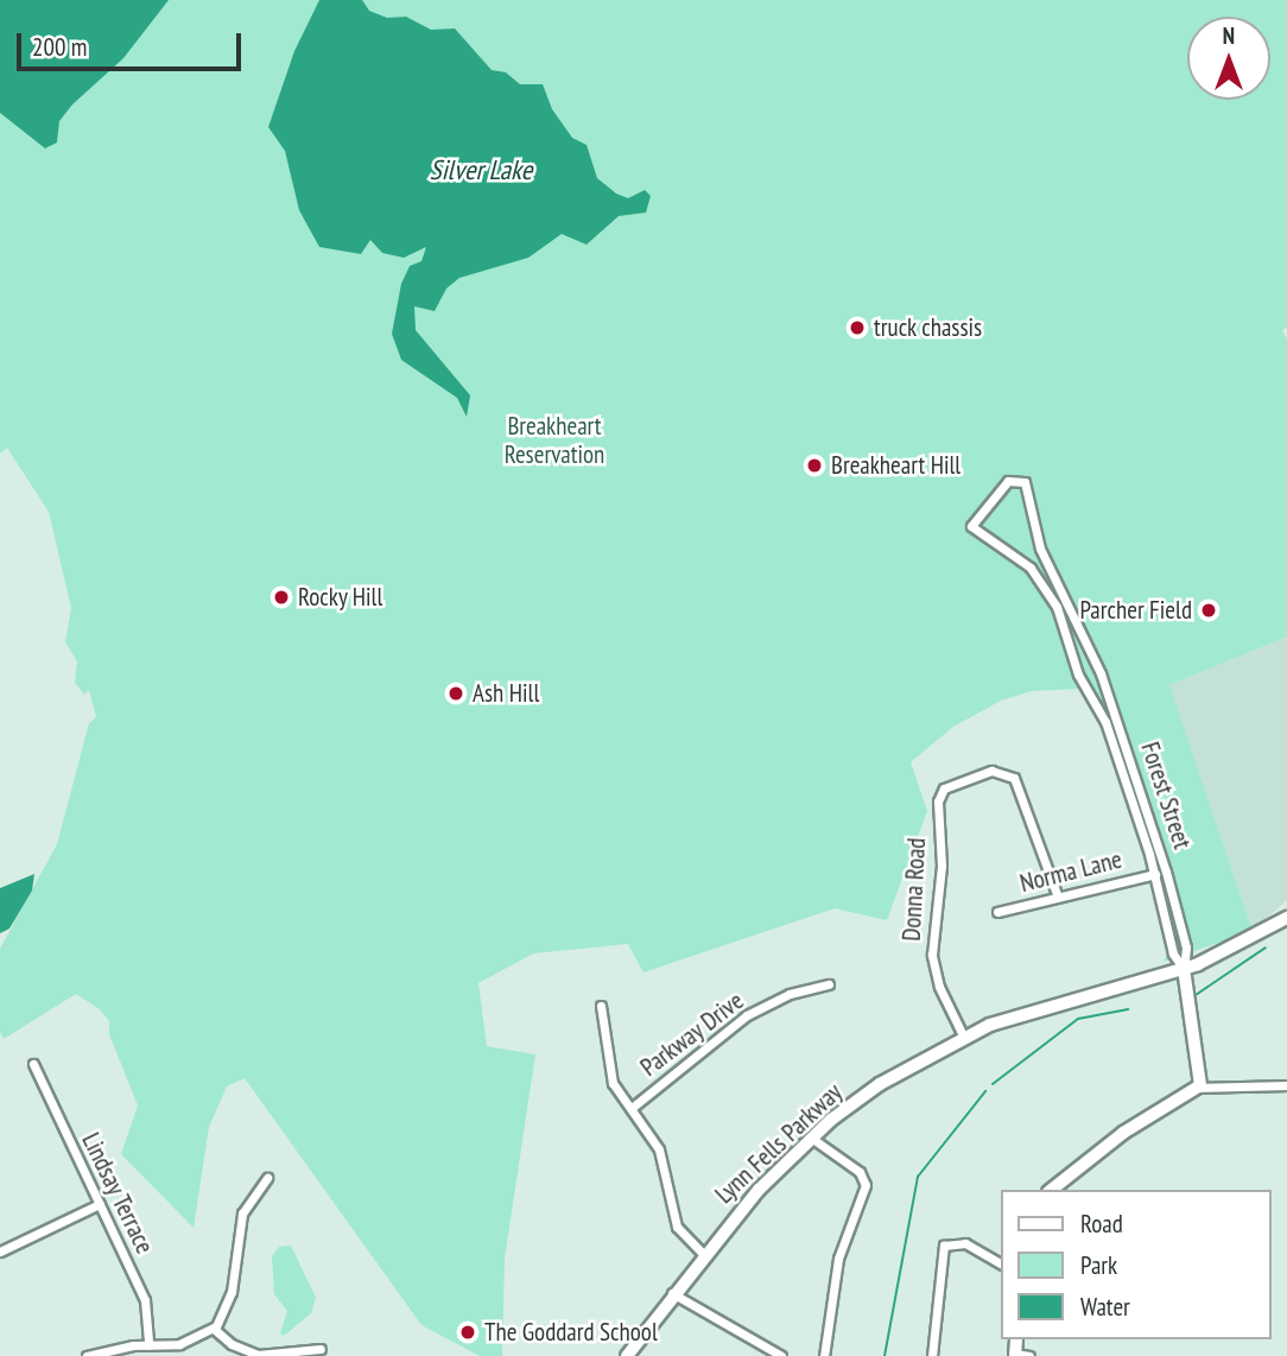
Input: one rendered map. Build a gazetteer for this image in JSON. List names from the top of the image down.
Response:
{
  "streets": {
    "main road": ["Lynn Fells Parkway"],
    "street": [
      "Forest Street",
      "Norma Lane",
      "Donna Road",
      "Parkway Drive",
      "Lindsay Terrace"
    ]
  },
  "crossings": [
    ["Forest Street", "Norma Lane"],
    ["Forest Street", "Lynn Fells Parkway"],
    ["Norma Lane", "Donna Road"],
    ["Donna Road", "Lynn Fells Parkway"]
  ],
  "water": ["Silver Lake"],
  "parks": ["Breakheart Reservation"],
  "places": [
    "truck chassis",
    "Breakheart Hill",
    "Rocky Hill",
    "Parcher Field",
    "Ash Hill",
    "The Goddard School"
  ],
  "legend": ["Road", "Park", "Water"],
  "scale_bar": "200 m",
  "north": "top"
}
